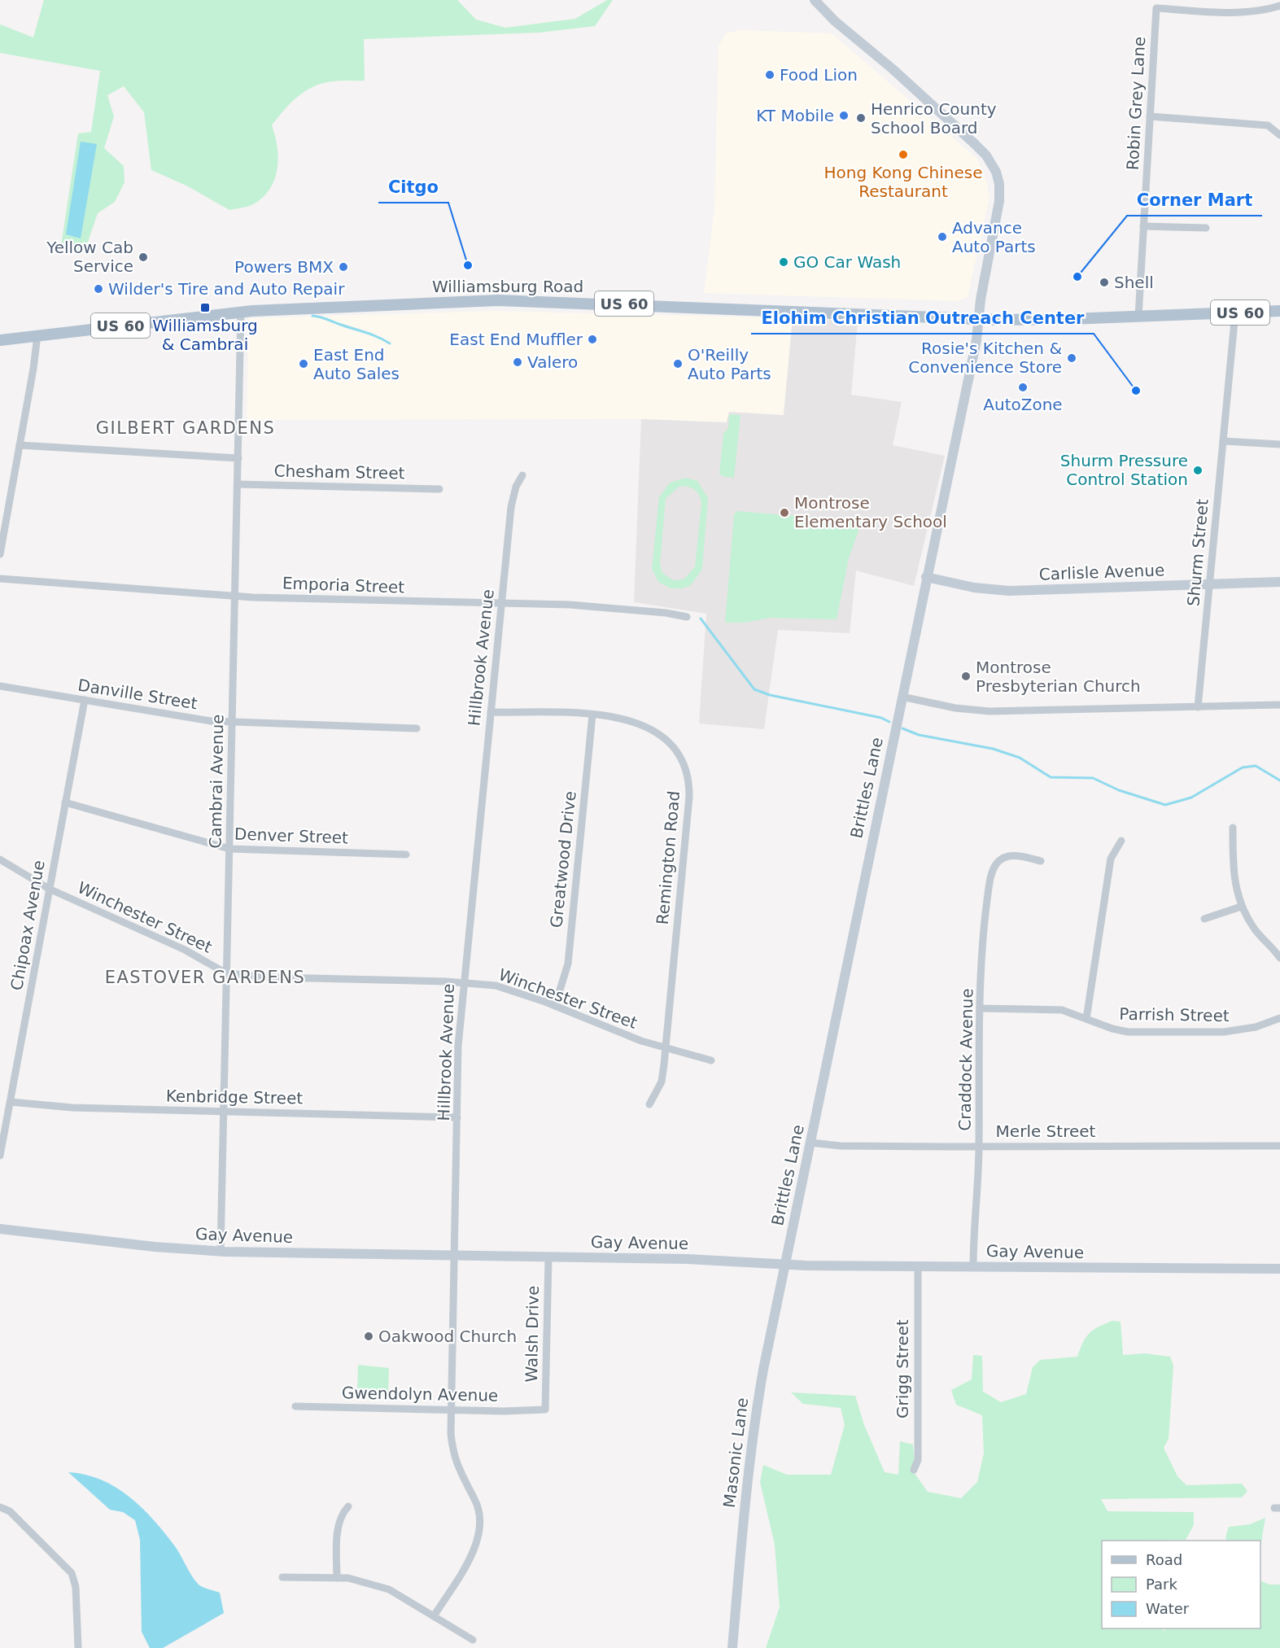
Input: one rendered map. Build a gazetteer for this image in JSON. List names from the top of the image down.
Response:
{
  "streets": {
    "main road": [
      "Williamsburg Road",
      "US 60",
      "Carlisle Avenue",
      "Brittles Lane",
      "Gay Avenue",
      "Masonic Lane"
    ],
    "street": [
      "Robin Grey Lane",
      "Chesham Street",
      "Shurm Street",
      "Emporia Street",
      "Hillbrook Avenue",
      "Danville Street",
      "Cambrai Avenue",
      "Denver Street",
      "Remington Road",
      "Greatwood Drive",
      "Winchester Street",
      "Chipoax Avenue",
      "Parrish Street",
      "Craddock Avenue",
      "Kenbridge Street",
      "Merle Street",
      "Walsh Drive",
      "Grigg Street",
      "Gwendolyn Avenue"
    ]
  },
  "crossings": [
    ["Robin Grey Lane", "Williamsburg Road"],
    ["Williamsburg Road", "Shurm Street"],
    ["Williamsburg Road", "Cambrai Avenue"],
    ["Williamsburg Road", "Brittles Lane"],
    ["Chesham Street", "Cambrai Avenue"],
    ["Shurm Street", "Carlisle Avenue"],
    ["Carlisle Avenue", "Brittles Lane"],
    ["Emporia Street", "Hillbrook Avenue"],
    ["Emporia Street", "Cambrai Avenue"],
    ["Hillbrook Avenue", "Remington Road"],
    ["Hillbrook Avenue", "Winchester Street"],
    ["Hillbrook Avenue", "Kenbridge Street"],
    ["Hillbrook Avenue", "Gay Avenue"],
    ["Hillbrook Avenue", "Gwendolyn Avenue"],
    ["Danville Street", "Cambrai Avenue"],
    ["Danville Street", "Chipoax Avenue"],
    ["Cambrai Avenue", "Denver Street"],
    ["Cambrai Avenue", "Winchester Street"],
    ["Cambrai Avenue", "Kenbridge Street"],
    ["Cambrai Avenue", "Gay Avenue"],
    ["Brittles Lane", "Merle Street"],
    ["Brittles Lane", "Gay Avenue"],
    ["Brittles Lane", "Masonic Lane"],
    ["Denver Street", "Chipoax Avenue"],
    ["Remington Road", "Greatwood Drive"],
    ["Remington Road", "Winchester Street"],
    ["Greatwood Drive", "Winchester Street"],
    ["Winchester Street", "Chipoax Avenue"],
    ["Chipoax Avenue", "Kenbridge Street"],
    ["Parrish Street", "Craddock Avenue"],
    ["Craddock Avenue", "Merle Street"],
    ["Craddock Avenue", "Gay Avenue"],
    ["Gay Avenue", "Walsh Drive"],
    ["Gay Avenue", "Grigg Street"],
    ["Gay Avenue", "Masonic Lane"],
    ["Walsh Drive", "Gwendolyn Avenue"]
  ],
  "districts": ["GILBERT GARDENS", "EASTOVER GARDENS"],
  "places": {
    "other": [
      "Food Lion",
      "KT Mobile",
      "Henrico County School Board",
      "Hong Kong Chinese Restaurant",
      "Advance Auto Parts",
      "Yellow Cab Service",
      "GO Car Wash",
      "Citgo",
      "Powers BMX",
      "Corner Mart",
      "Shell",
      "Wilder's Tire and Auto Repair",
      "East End Muffler",
      "Rosie's Kitchen & Convenience Store",
      "Valero",
      "East End Auto Sales",
      "O'Reilly Auto Parts",
      "AutoZone",
      "Elohim Christian Outreach Center",
      "Shurm Pressure Control Station",
      "Montrose Elementary School",
      "Montrose Presbyterian Church",
      "Oakwood Church"
    ],
    "transit": ["Williamsburg & Cambrai"]
  },
  "legend": ["Road", "Park", "Water"]
}
